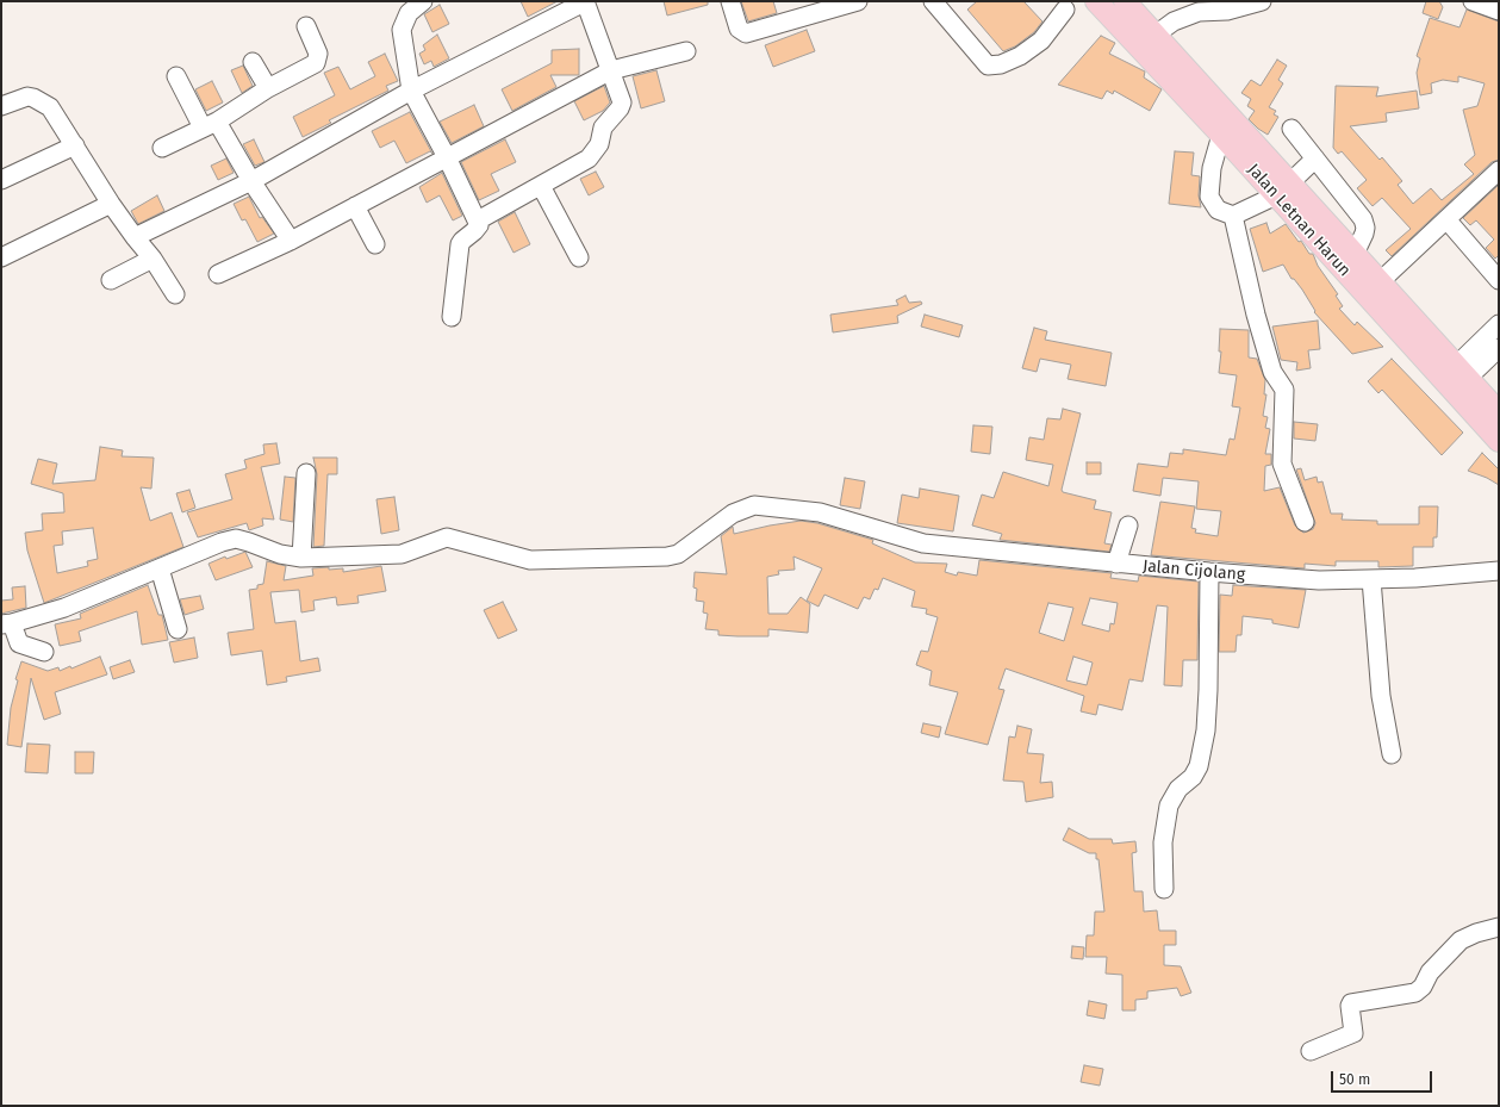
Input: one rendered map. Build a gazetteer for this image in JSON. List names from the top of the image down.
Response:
{
  "streets": {
    "main road": ["Jalan Letnan Harun"],
    "street": ["Jalan Cijolang"]
  },
  "scale_bar": "50 m"
}
